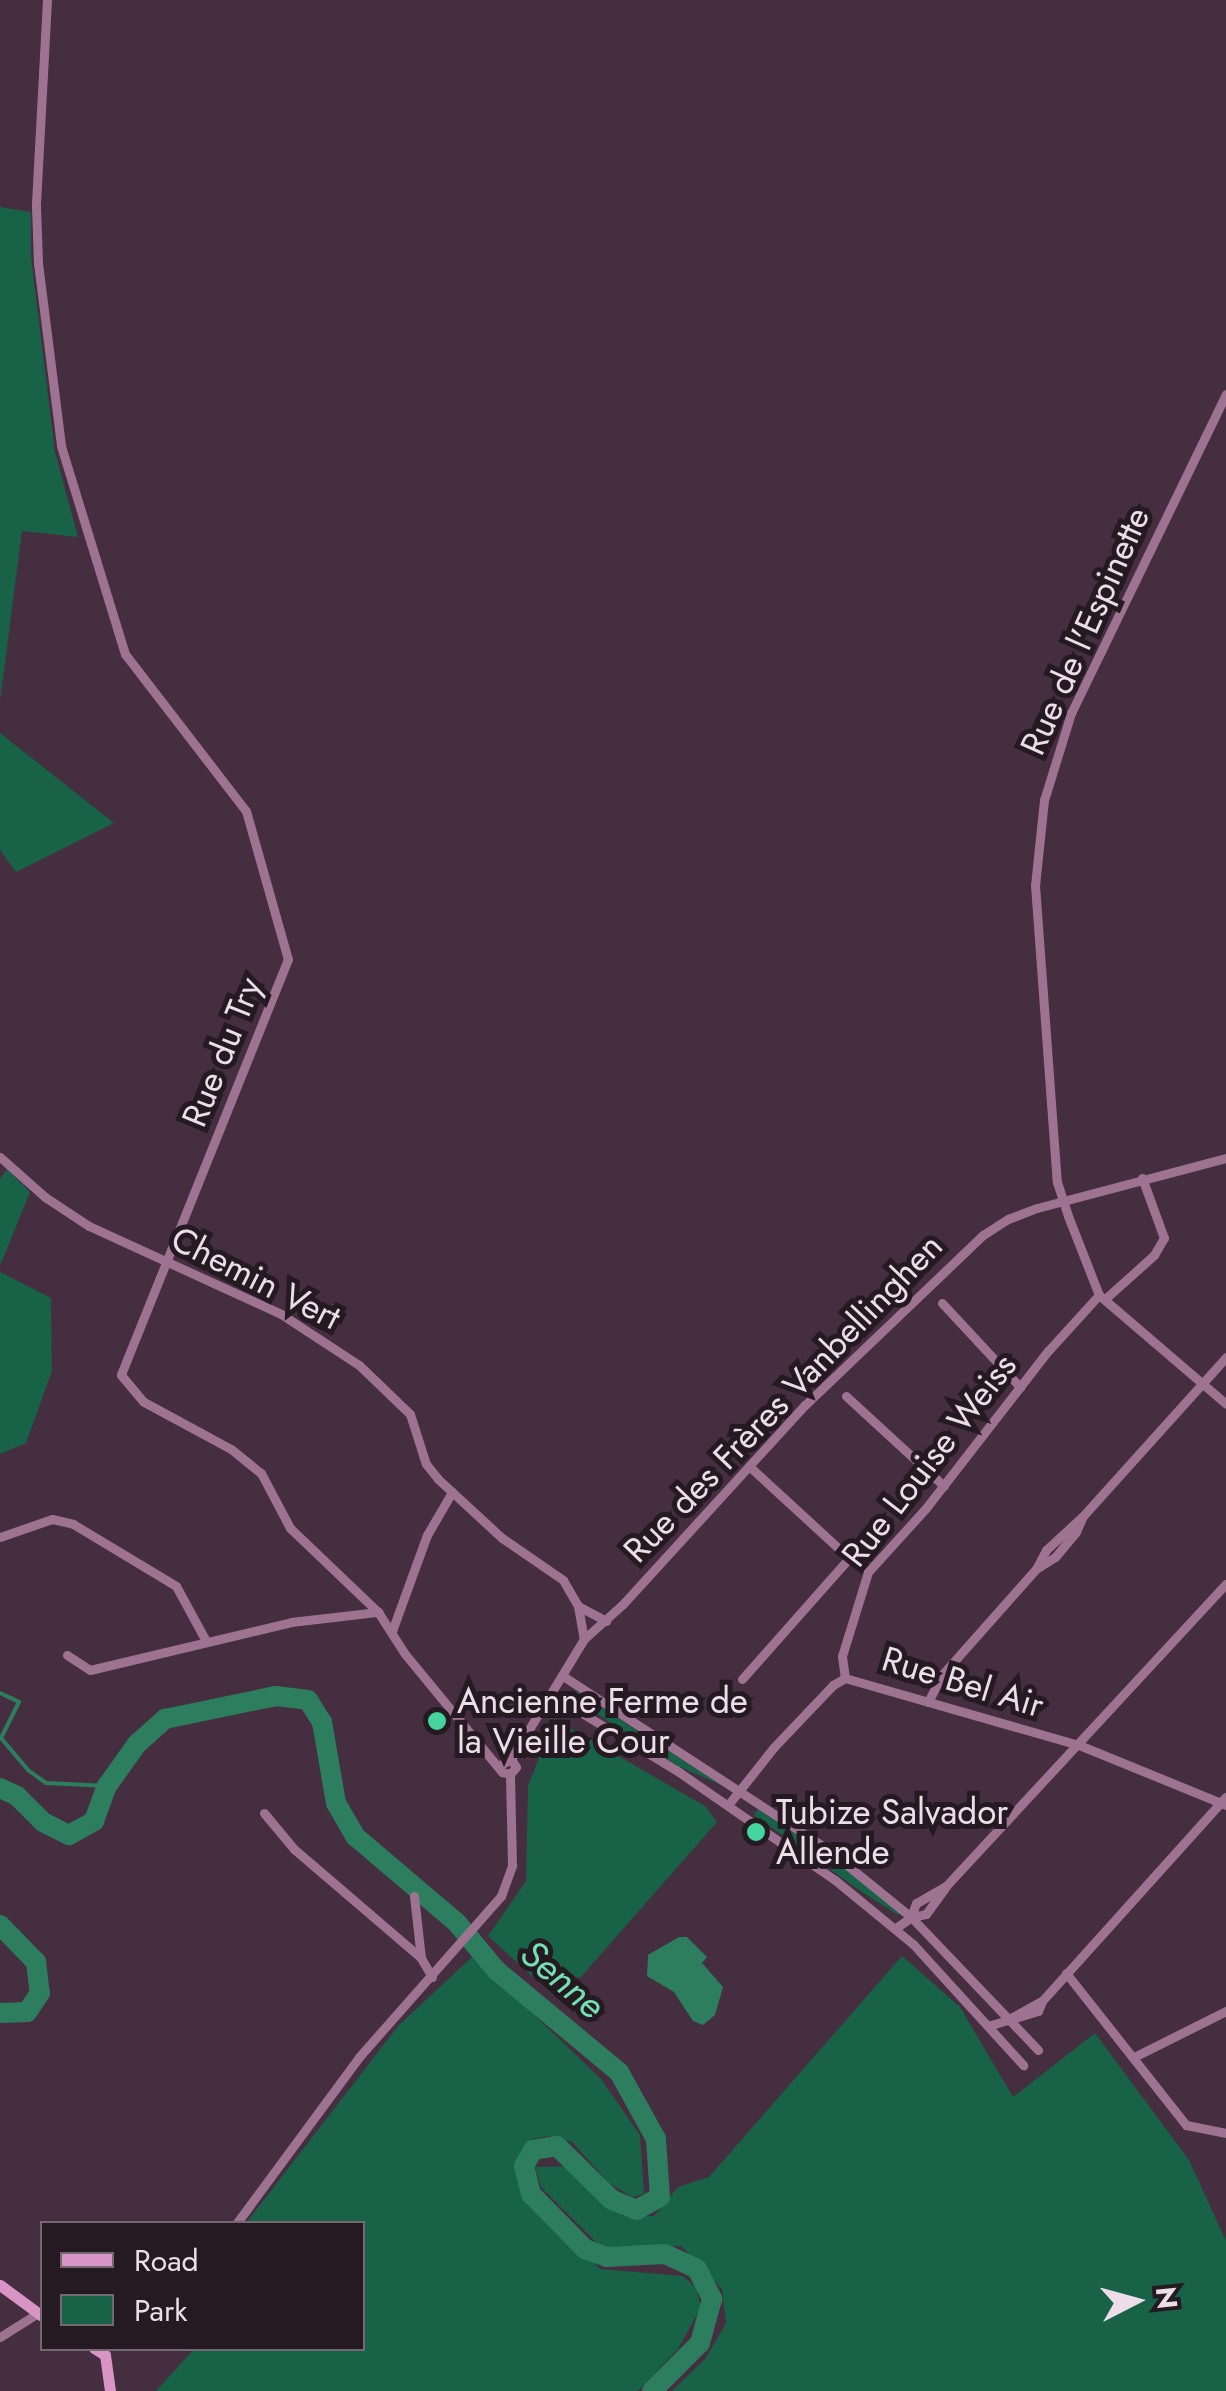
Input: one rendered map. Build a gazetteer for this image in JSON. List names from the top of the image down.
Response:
{
  "streets": {
    "street": [
      "Rue de l'Espinette",
      "Rue du Try",
      "Chemin Vert",
      "Rue des Frères Vanbellinghen",
      "Rue Louise Weiss",
      "Rue Bel Air"
    ]
  },
  "crossings": [
    ["Rue de l'Espinette", "Rue des Frères Vanbellinghen"],
    ["Rue de l'Espinette", "Rue Louise Weiss"],
    ["Rue du Try", "Chemin Vert"],
    ["Chemin Vert", "Rue des Frères Vanbellinghen"],
    ["Rue des Frères Vanbellinghen", "Rue Louise Weiss"],
    ["Rue Louise Weiss", "Rue Bel Air"]
  ],
  "water": ["Senne"],
  "places": ["Ancienne Ferme de la Vieille Cour", "Tubize Salvador Allende"],
  "legend": ["Road", "Park"],
  "north": "right"
}
